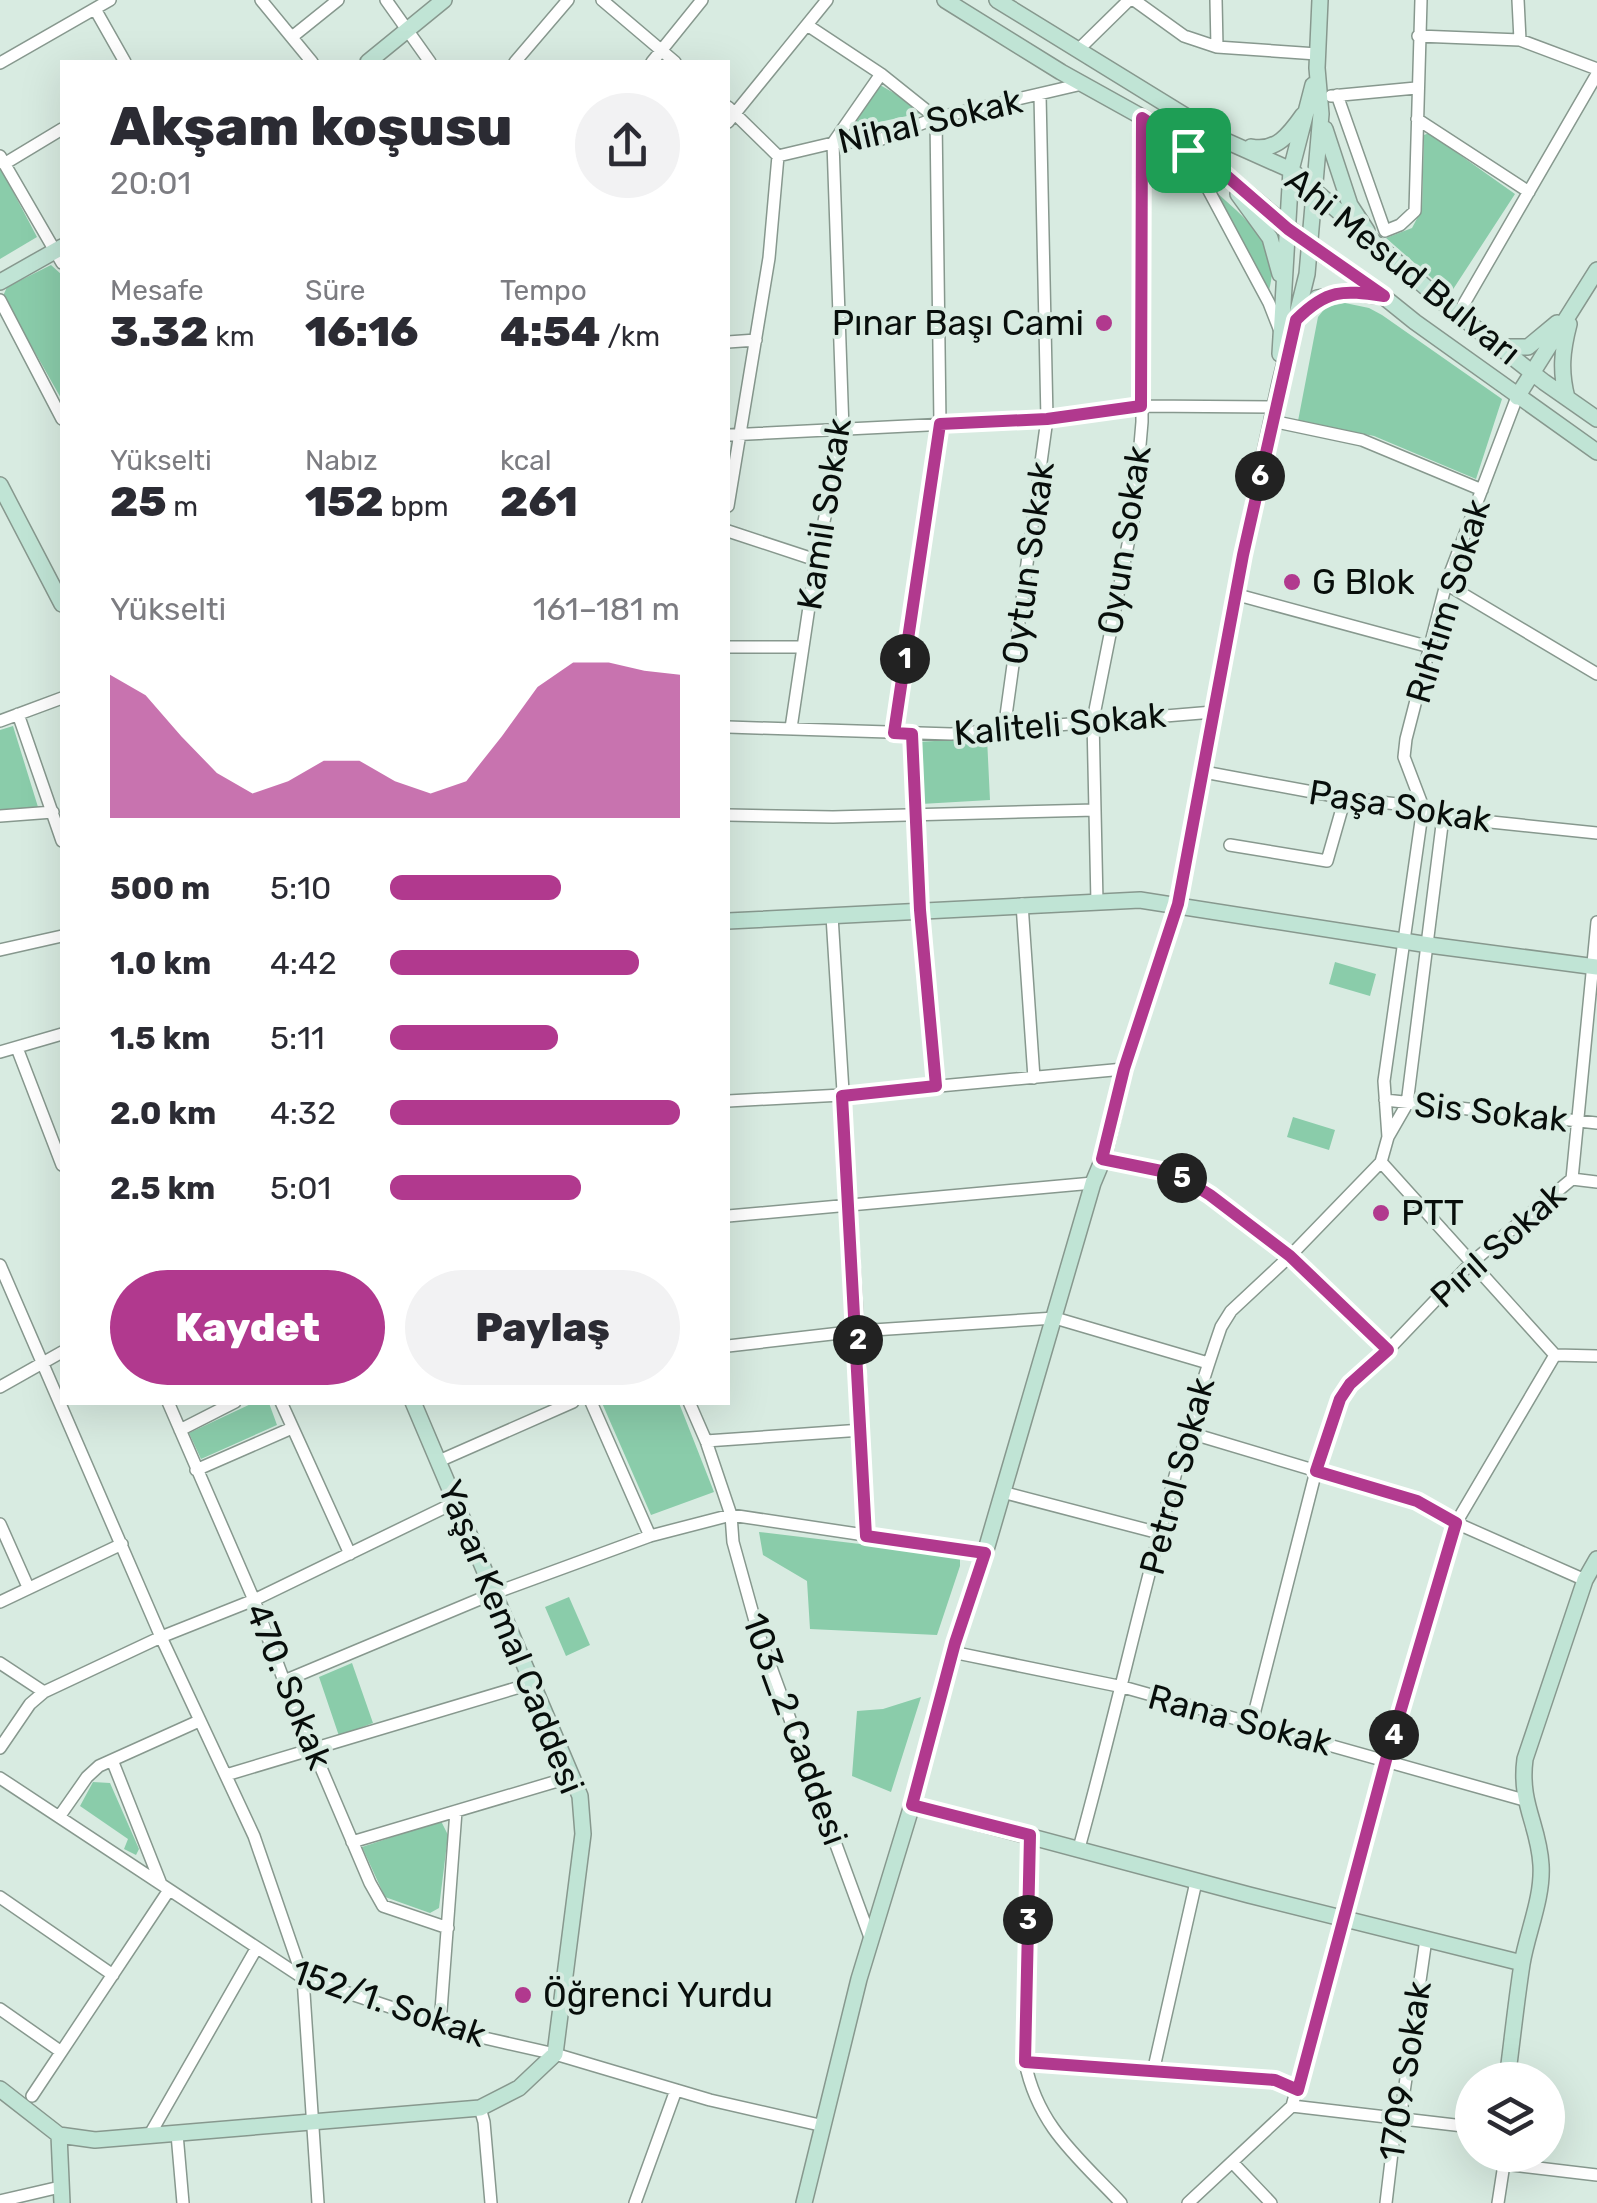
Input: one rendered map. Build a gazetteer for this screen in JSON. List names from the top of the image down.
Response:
{
  "streets": {
    "main road": ["Ahi Mesud Bulvarı", "Yaşar Kemal Caddesi"],
    "street": [
      "Nihal Sokak",
      "Kamil Sokak",
      "Oyun Sokak",
      "Oytun Sokak",
      "Rıhtım Sokak",
      "Kaliteli Sokak",
      "Paşa Sokak",
      "Sis Sokak",
      "Pırıl Sokak",
      "Petrol Sokak",
      "470. Sokak",
      "Rana Sokak",
      "103_2 Caddesi",
      "152/1. Sokak",
      "1709 Sokak"
    ]
  },
  "crossings": [
    ["Nihal Sokak", "Ahi Mesud Bulvarı"],
    ["Nihal Sokak", "Kamil Sokak"],
    ["Nihal Sokak", "Oytun Sokak"],
    ["Ahi Mesud Bulvarı", "Oyun Sokak"],
    ["Ahi Mesud Bulvarı", "Rıhtım Sokak"],
    ["Kamil Sokak", "Kaliteli Sokak"],
    ["Oyun Sokak", "Kaliteli Sokak"],
    ["Oytun Sokak", "Kaliteli Sokak"],
    ["Rıhtım Sokak", "Paşa Sokak"],
    ["Sis Sokak", "Pırıl Sokak"],
    ["Pırıl Sokak", "Rana Sokak"],
    ["Petrol Sokak", "Rana Sokak"],
    ["Yaşar Kemal Caddesi", "152/1. Sokak"]
  ],
  "places": [
    "Pınar Başı Cami",
    "G Blok",
    "PTT",
    "Öğrenci Yurdu"
  ],
  "page": {
    "heading": ["Akşam koşusu", "20:01"],
    "stats": [
      ["Mesafe", "3.32 km"],
      ["Süre", "16:16"],
      ["Tempo", "4:54 /km"],
      ["Yükselti", "25 m"],
      ["Nabız", "152 bpm"],
      ["kcal", "261"]
    ],
    "pins": [
      "6",
      "1",
      "5",
      "2",
      "4",
      "3"
    ],
    "chart": ["Yükselti", "161–181 m"],
    "list": [
      {
        "name": "500 m",
        "note": "5:10"
      },
      {
        "name": "1.0 km",
        "note": "4:42"
      },
      {
        "name": "1.5 km",
        "note": "5:11"
      },
      {
        "name": "2.0 km",
        "note": "4:32"
      },
      {
        "name": "2.5 km",
        "note": "5:01"
      }
    ],
    "buttons": ["Kaydet", "Paylaş"]
  }
}
